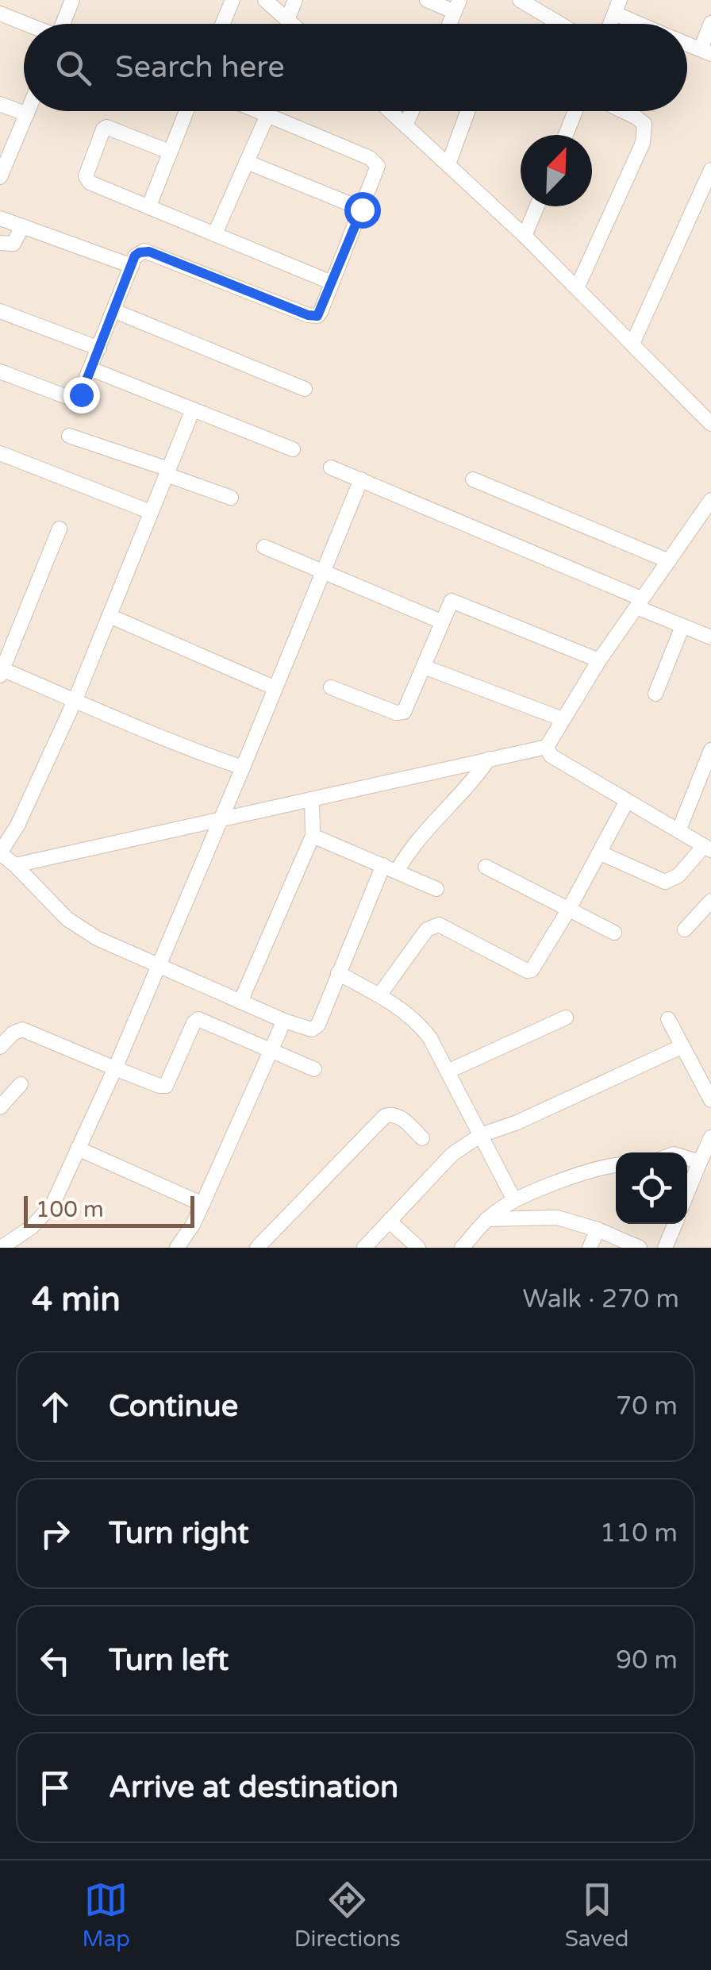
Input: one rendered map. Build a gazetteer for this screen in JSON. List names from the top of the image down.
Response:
{
  "scale_bar": "100 m",
  "north": "top right",
  "page": {
    "search": "Search here",
    "scale": "100 m",
    "heading": ["4 min", "Walk · 270 m"],
    "list": [
      ["Continue", "70 m"],
      ["Turn right", "110 m"],
      ["Turn left", "90 m"],
      "Arrive at destination"
    ],
    "nav": ["Map", "Directions", "Saved"]
  }
}
